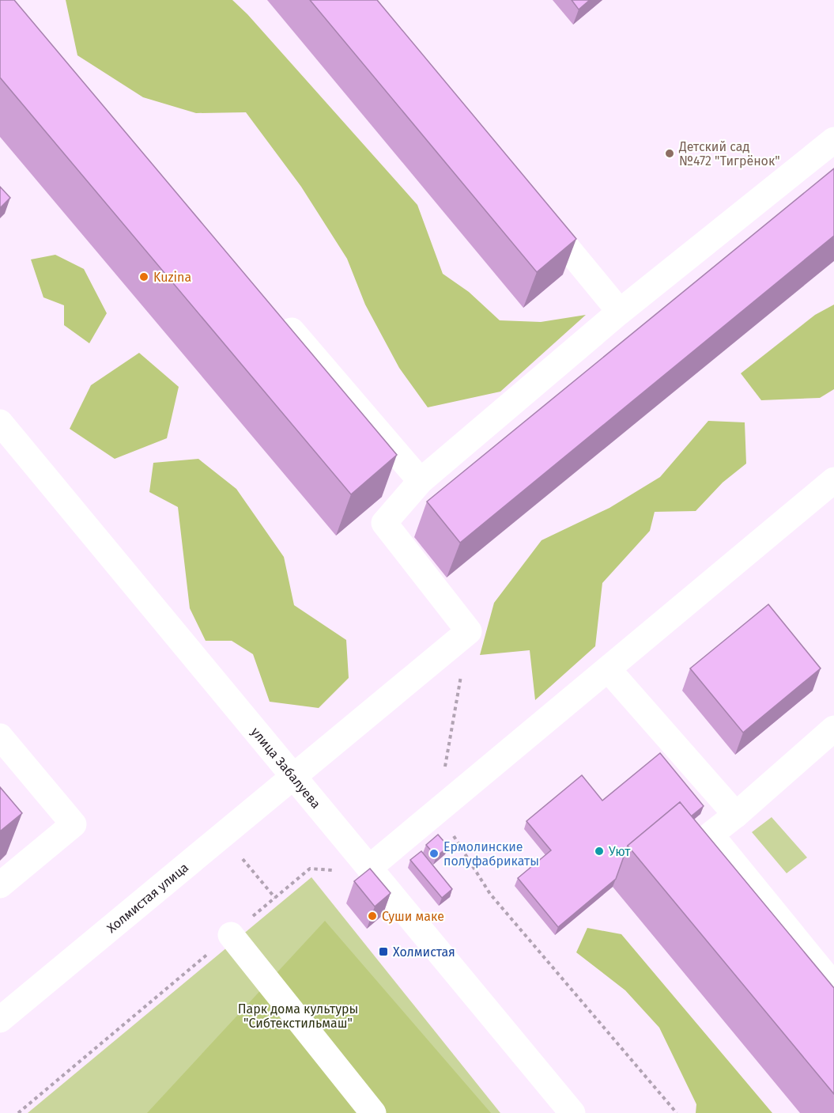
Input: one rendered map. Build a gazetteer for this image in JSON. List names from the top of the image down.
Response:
{
  "streets": {
    "street": ["улица Забалуева", "Холмистая улица"]
  },
  "crossings": [
    ["улица Забалуева", "Холмистая улица"]
  ],
  "parks": ["Парк дома культуры \"Сибтекстильмаш\""],
  "places": {
    "other": [
      "Детский сад №472 \"Тигрёнок\"",
      "Kuzina",
      "Уют",
      "Ермолинские полуфабрикаты",
      "Суши маке"
    ],
    "transit": ["Холмистая"]
  }
}
